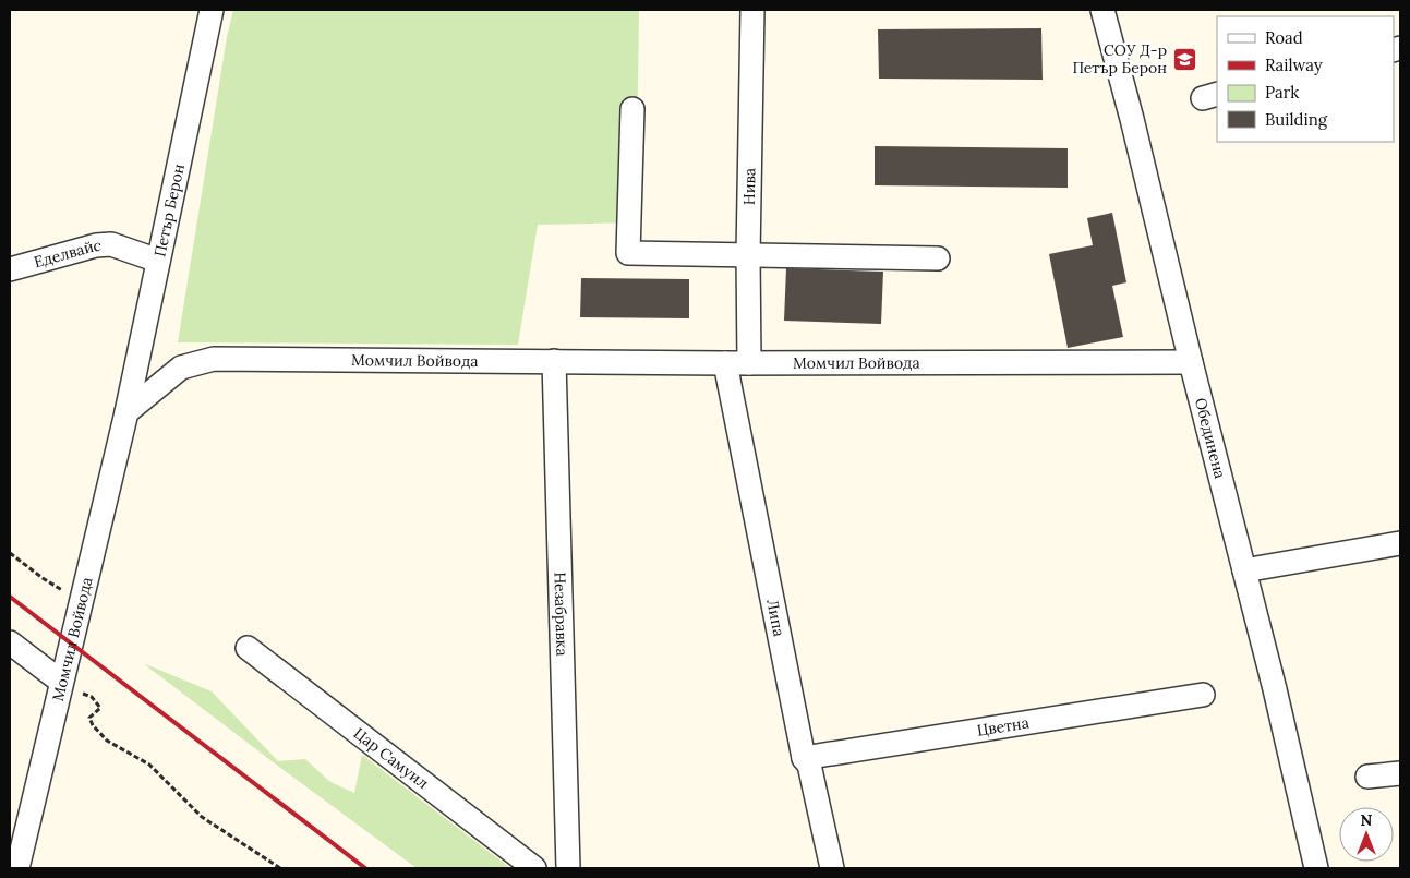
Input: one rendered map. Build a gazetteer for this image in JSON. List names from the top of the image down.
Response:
{
  "streets": {
    "street": [
      "Нива",
      "Петър Берон",
      "Еделвайс",
      "Момчил Войвода",
      "Обединена",
      "Незабравка",
      "Липа",
      "Цветна",
      "Цар Самуил"
    ]
  },
  "crossings": [
    ["Нива", "Момчил Войвода"],
    ["Петър Берон", "Еделвайс"],
    ["Петър Берон", "Момчил Войвода"],
    ["Момчил Войвода", "Обединена"],
    ["Момчил Войвода", "Незабравка"],
    ["Момчил Войвода", "Липа"],
    ["Липа", "Цветна"]
  ],
  "places": {
    "school or university": ["СОУ Д-р Петър Берон"]
  },
  "legend": [
    "Road",
    "Railway",
    "Park",
    "Building"
  ],
  "north": "top"
}
